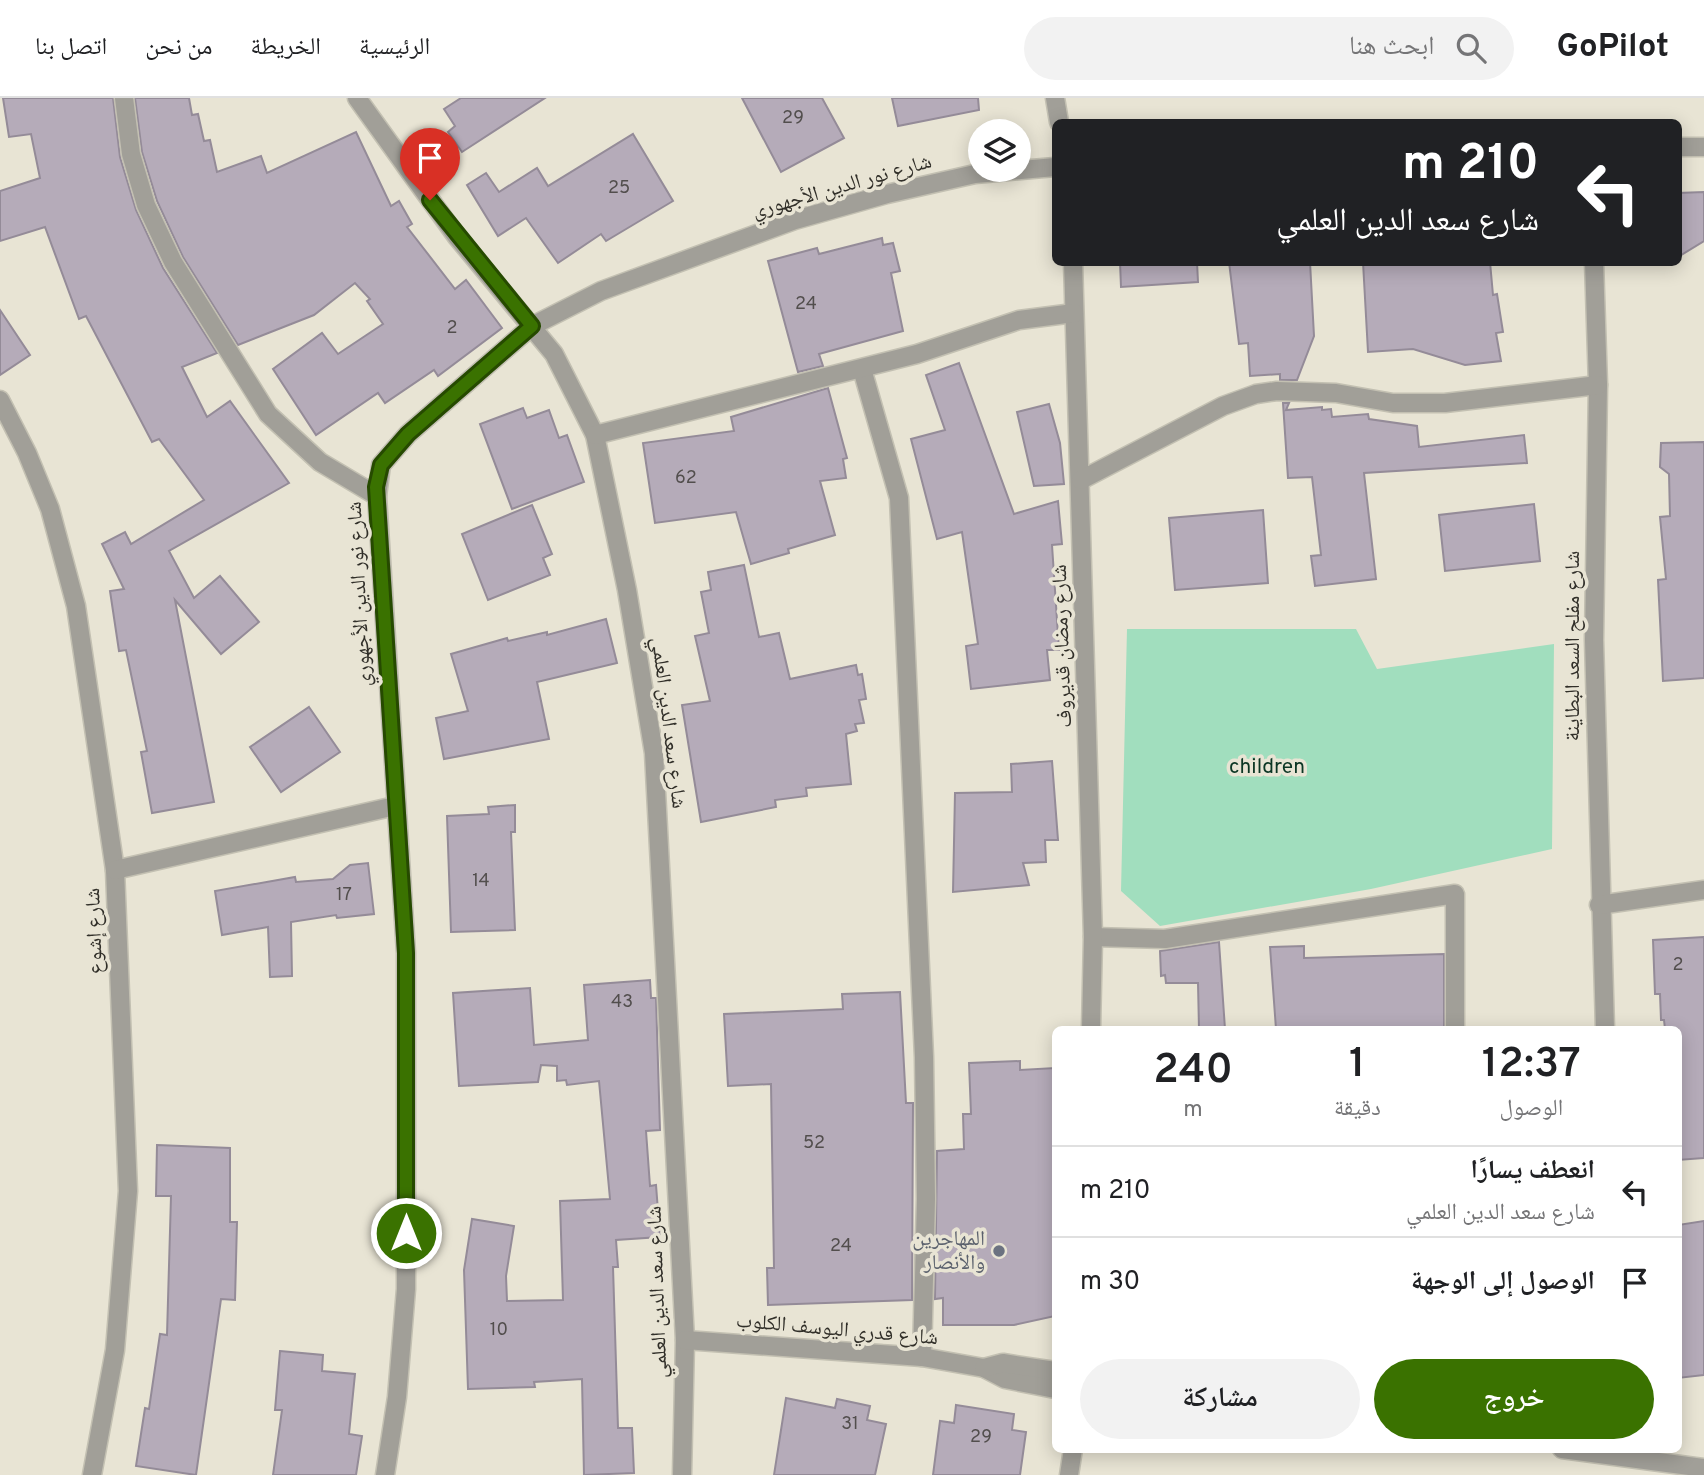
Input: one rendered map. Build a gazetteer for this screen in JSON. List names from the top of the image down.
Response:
{
  "streets": {
    "street": [
      "شارع نور الدين الأجهوري",
      "شارع رمضان قديروف",
      "شارع مفلح السعد البطاينة",
      "شارع سعد الدين العلمي",
      "شارع إشوع",
      "شارع قدري اليوسف الكلوب"
    ]
  },
  "crossings": [
    ["شارع نور الدين الأجهوري", "شارع سعد الدين العلمي"],
    ["شارع سعد الدين العلمي", "شارع قدري اليوسف الكلوب"]
  ],
  "parks": ["children"],
  "places": ["المهاجرين والأنصار"],
  "house_numbers": [
    "29",
    "25",
    "24",
    "2",
    "62",
    "14",
    "17",
    "2",
    "43",
    "52",
    "24",
    "10",
    "31",
    "29"
  ],
  "page": {
    "header": "GoPilot",
    "search": "ابحث هنا",
    "nav": [
      "الرئيسية",
      "الخريطة",
      "من نحن",
      "اتصل بنا"
    ],
    "turn": ["210 m", "شارع سعد الدين العلمي"],
    "eta": [
      "12:37",
      "الوصول",
      "1",
      "دقيقة",
      "240",
      "m"
    ],
    "list": [
      {
        "name": "انعطف يسارًا",
        "note": "شارع سعد الدين العلمي",
        "value": "210 m"
      },
      {
        "name": "الوصول إلى الوجهة",
        "value": "30 m"
      }
    ],
    "buttons": ["خروج", "مشاركة"]
  }
}
